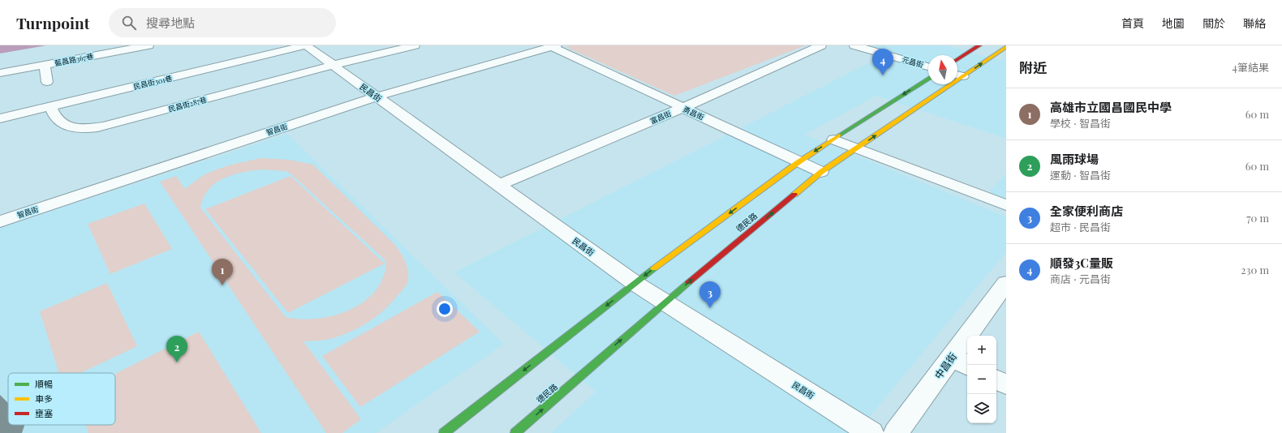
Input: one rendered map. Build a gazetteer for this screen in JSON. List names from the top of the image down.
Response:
{
  "streets": {
    "street": [
      "藍昌路367巷",
      "元昌街",
      "民昌街301巷",
      "民昌街",
      "民昌街287巷",
      "勇昌街",
      "富昌街",
      "智昌街",
      "德民路",
      "中昌街"
    ]
  },
  "crossings": [
    ["民昌街301巷", "民昌街"],
    ["民昌街301巷", "民昌街287巷"],
    ["民昌街", "民昌街287巷"],
    ["民昌街", "富昌街"],
    ["民昌街", "智昌街"],
    ["民昌街", "德民路"],
    ["勇昌街", "富昌街"],
    ["勇昌街", "智昌街"],
    ["勇昌街", "德民路"]
  ],
  "legend": ["順暢", "車多", "壅塞"],
  "north": "top",
  "page": {
    "header": "Turnpoint",
    "search": "搜尋地點",
    "nav": [
      "首頁",
      "地圖",
      "關於",
      "聯絡"
    ],
    "heading": ["附近", "4筆結果"],
    "pins": [
      "4",
      "1",
      "3",
      "2"
    ],
    "list": [
      {
        "mark": "1",
        "name": "高雄市立國昌國民中學",
        "note": "學校 · 智昌街",
        "value": "60 m"
      },
      {
        "mark": "2",
        "name": "風雨球場",
        "note": "運動 · 智昌街",
        "value": "60 m"
      },
      {
        "mark": "3",
        "name": "全家便利商店",
        "note": "超市 · 民昌街",
        "value": "70 m"
      },
      {
        "mark": "4",
        "name": "順發3C量販",
        "note": "商店 · 元昌街",
        "value": "230 m"
      }
    ],
    "map_buttons": ["+", "−"]
  }
}
